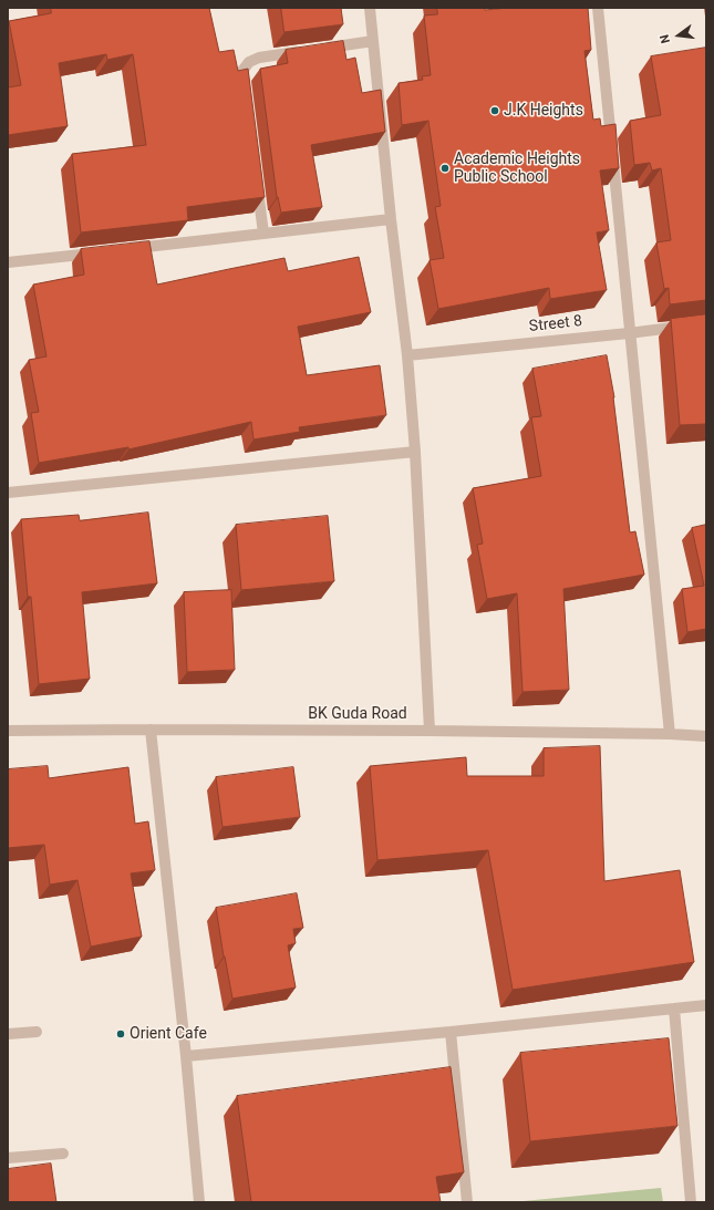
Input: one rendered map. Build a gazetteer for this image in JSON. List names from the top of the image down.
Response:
{
  "streets": {
    "street": ["Street 8", "BK Guda Road"]
  },
  "places": ["J.K Heights", "Academic Heights Public School", "Orient Cafe"],
  "north": "left"
}
